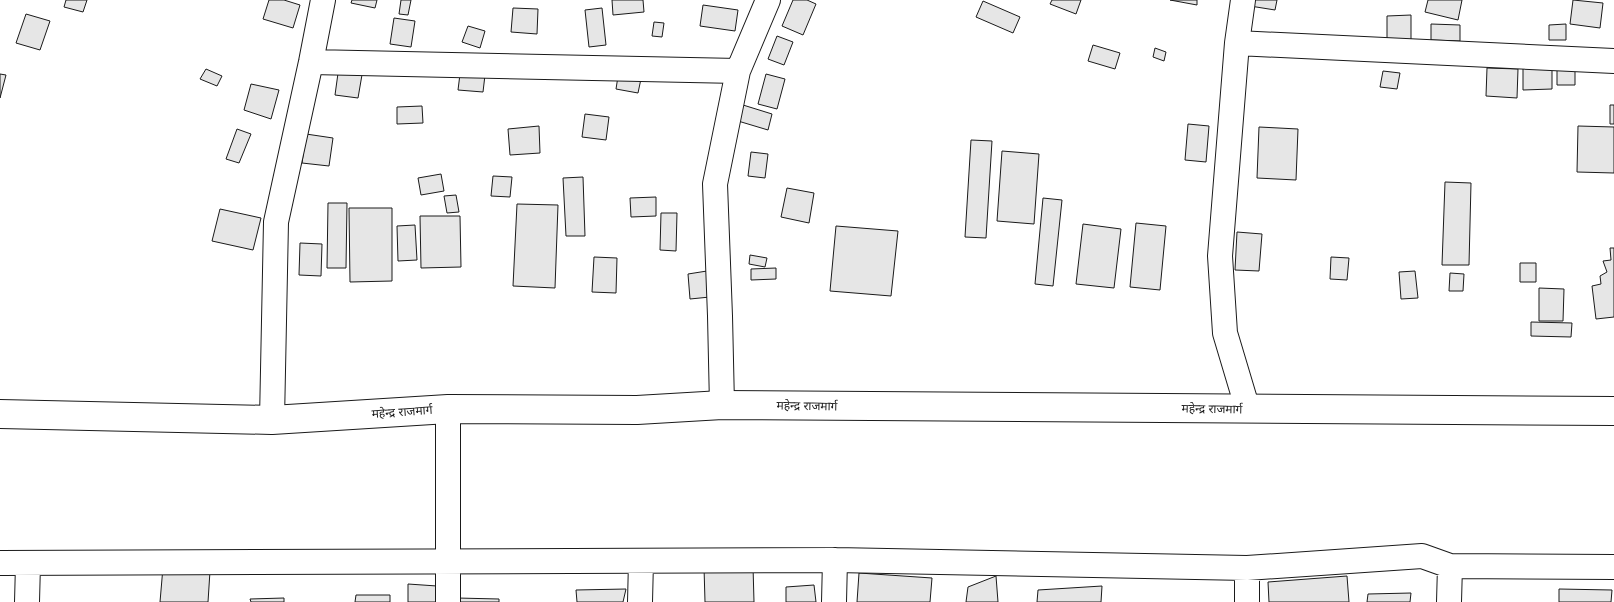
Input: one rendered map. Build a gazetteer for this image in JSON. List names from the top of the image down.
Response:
{
  "streets": {
    "highway": ["महेन्द्र राजमार्ग"]
  }
}
